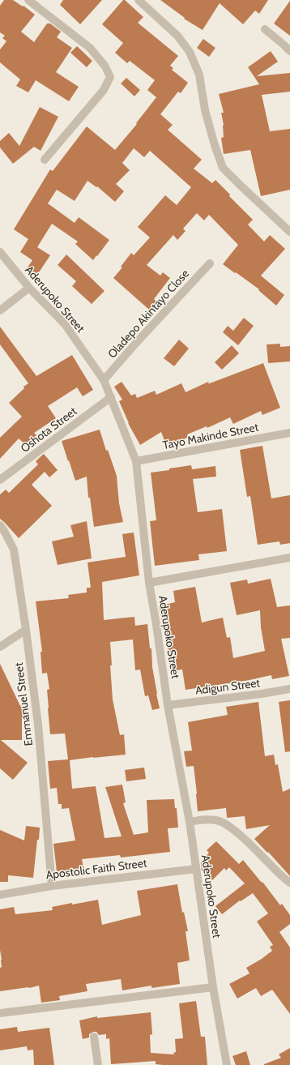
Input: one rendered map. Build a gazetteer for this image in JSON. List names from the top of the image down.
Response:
{
  "streets": {
    "street": [
      "Aderupoko Street",
      "Oladepo Akintayo Close",
      "Oshota Street",
      "Tayo Makinde Street",
      "Adigun Street",
      "Emmanuel Street",
      "Apostolic Faith Street"
    ]
  },
  "crossings": [
    ["Aderupoko Street", "Oladepo Akintayo Close"],
    ["Aderupoko Street", "Oshota Street"],
    ["Aderupoko Street", "Tayo Makinde Street"],
    ["Aderupoko Street", "Adigun Street"],
    ["Aderupoko Street", "Apostolic Faith Street"],
    ["Emmanuel Street", "Apostolic Faith Street"]
  ]
}
